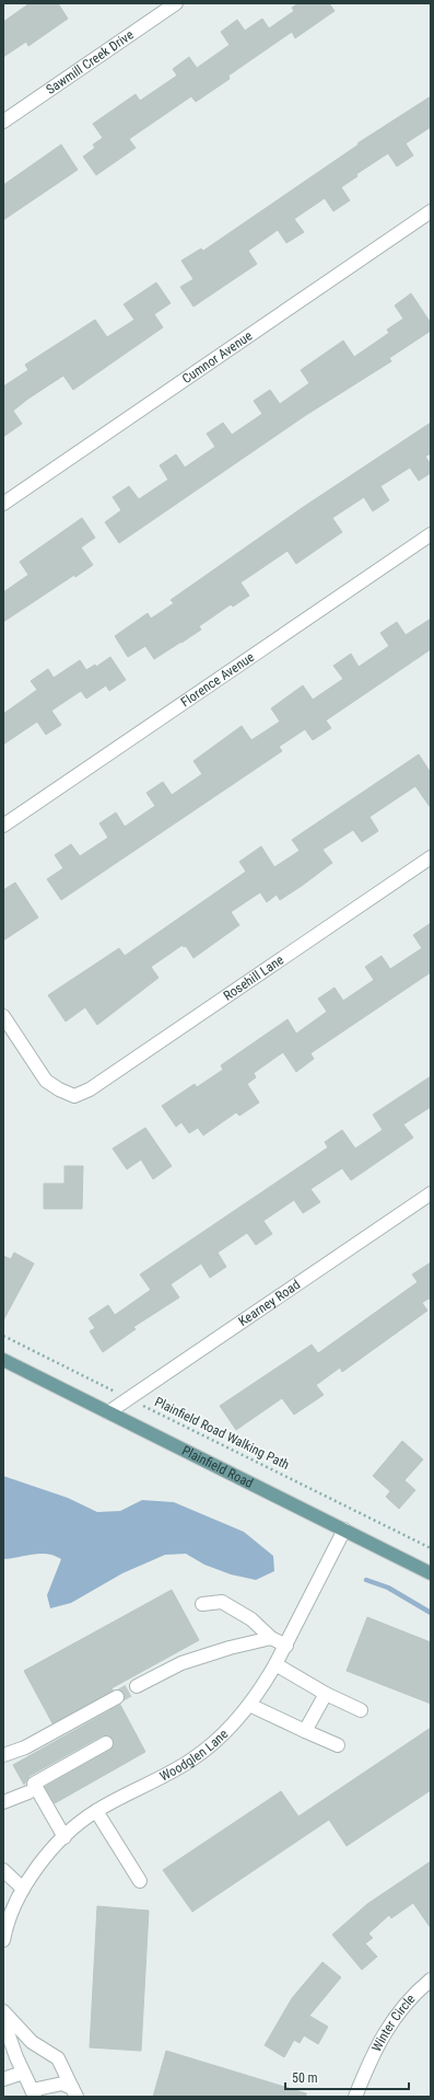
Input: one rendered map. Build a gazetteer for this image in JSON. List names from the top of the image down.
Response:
{
  "streets": {
    "main road": ["Plainfield Road"],
    "street": [
      "Sawmill Creek Drive",
      "Cumnor Avenue",
      "Florence Avenue",
      "Rosehill Lane",
      "Kearney Road",
      "Woodglen Lane",
      "Winter Circle"
    ],
    "path": ["Plainfield Road Walking Path"]
  },
  "crossings": [
    ["Kearney Road", "Plainfield Road Walking Path"],
    ["Kearney Road", "Plainfield Road"],
    ["Plainfield Road", "Woodglen Lane"]
  ],
  "scale_bar": "50 m"
}
